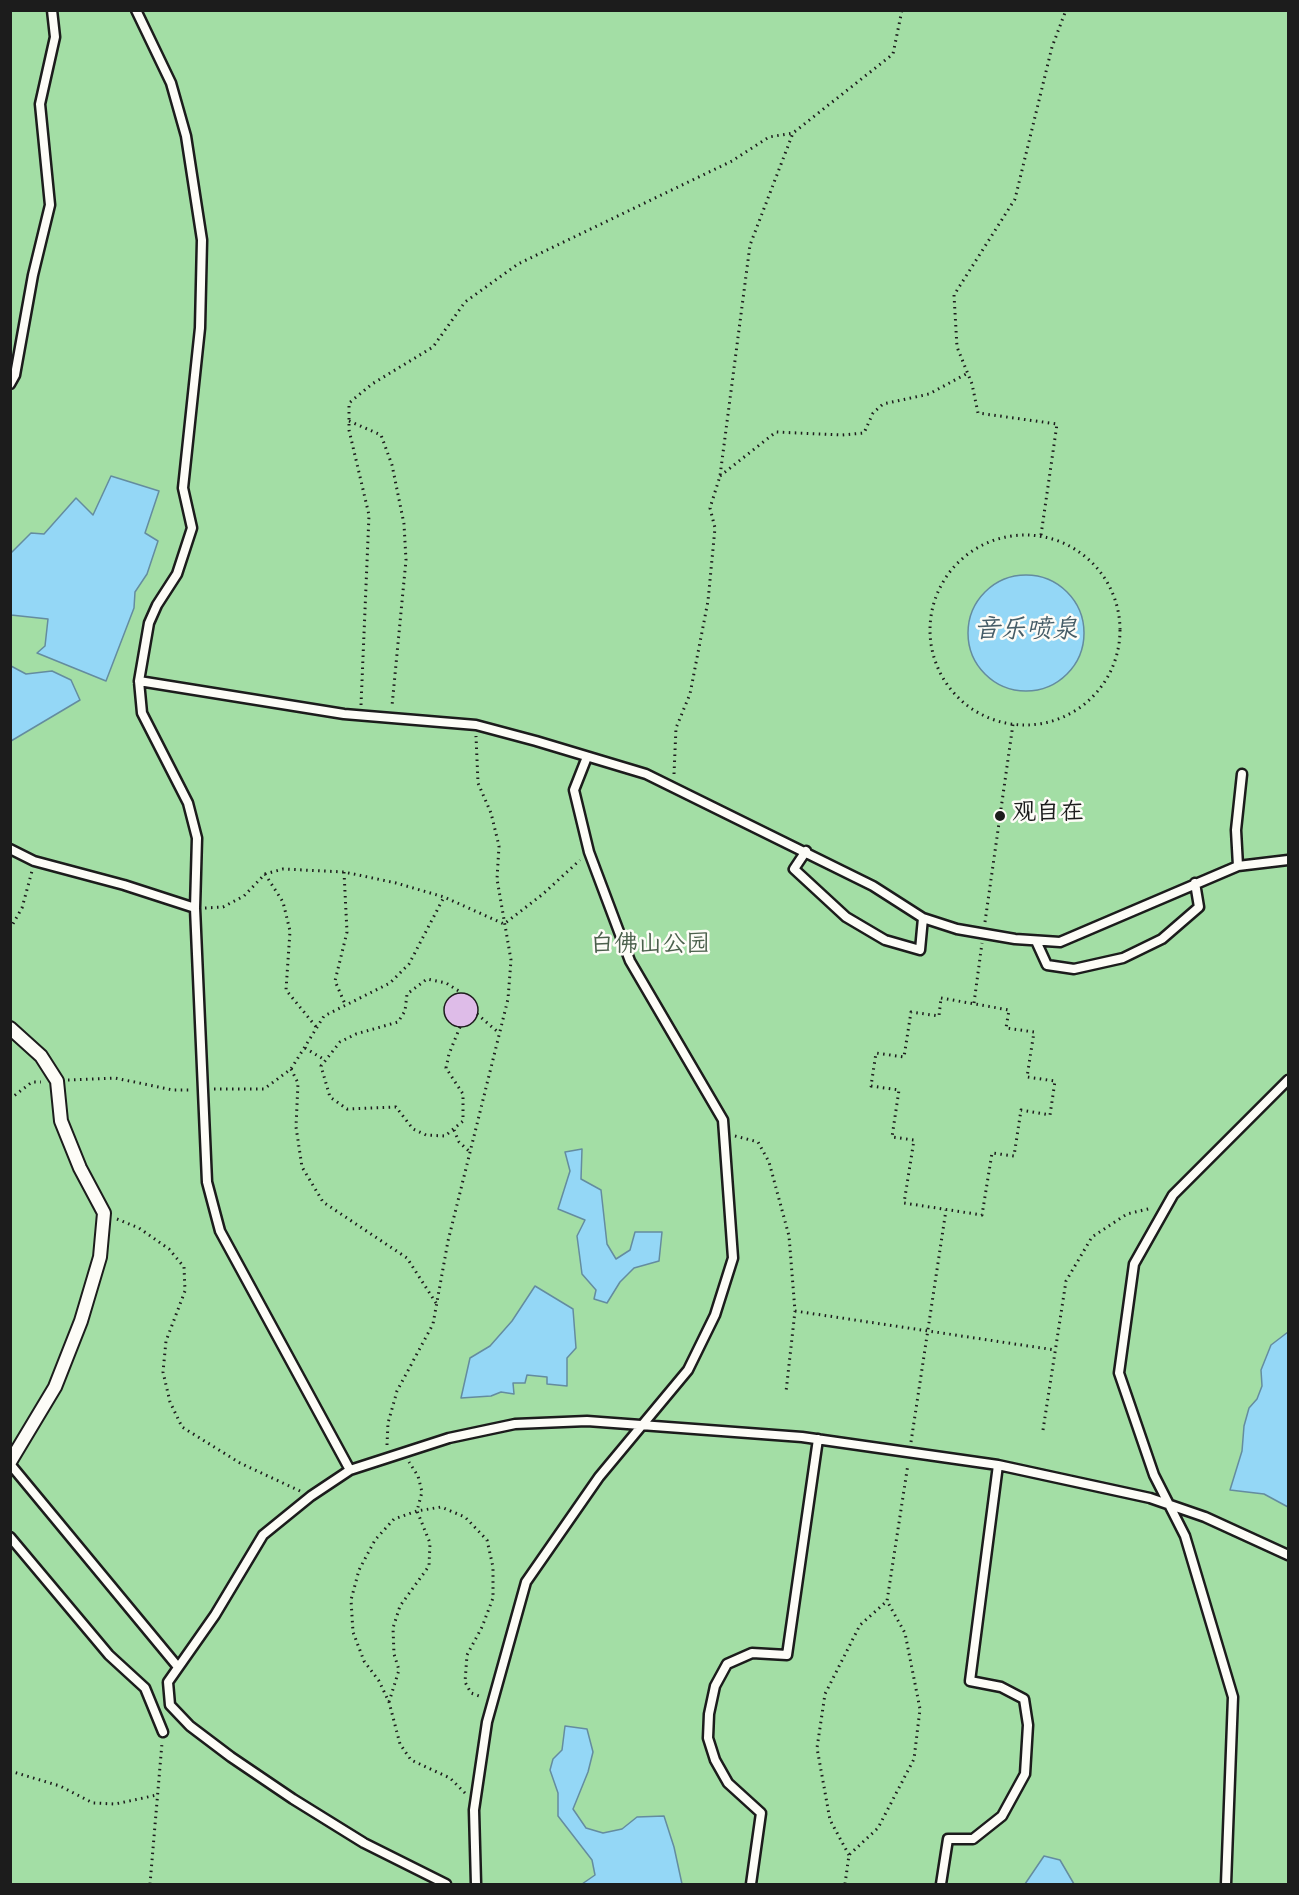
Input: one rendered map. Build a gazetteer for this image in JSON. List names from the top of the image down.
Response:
{
  "water": ["音乐喷泉"],
  "parks": ["白佛山公园"],
  "places": ["观自在"]
}
